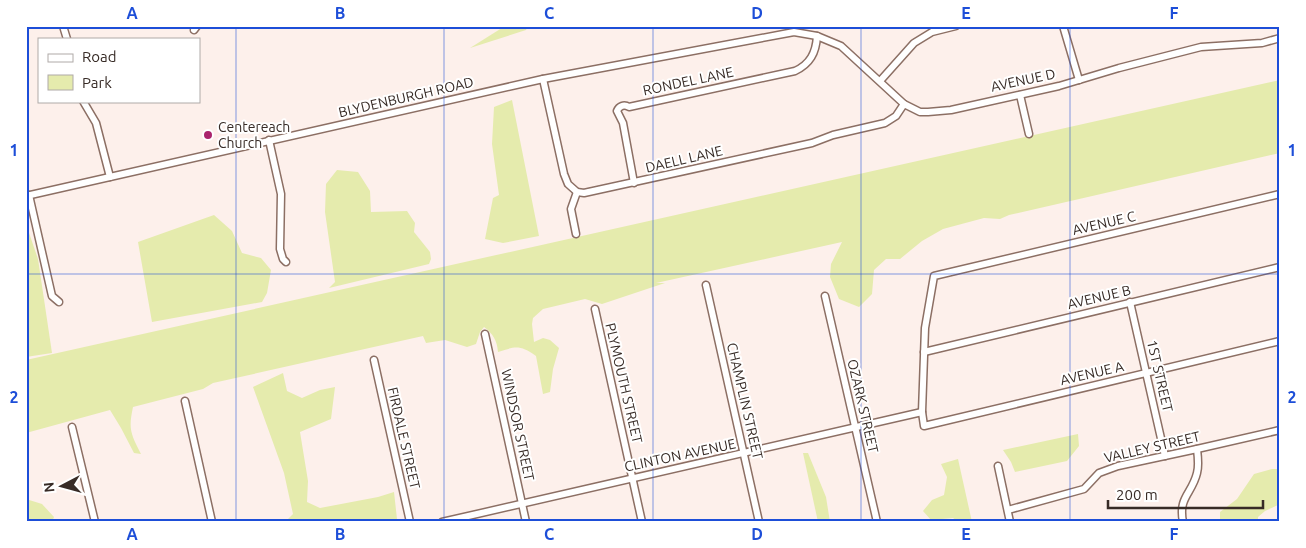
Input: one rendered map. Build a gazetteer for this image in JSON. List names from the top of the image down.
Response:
{
  "streets": {
    "street": [
      "AVENUE D",
      "RONDEL LANE",
      "BLYDENBURGH ROAD",
      "DAELL LANE",
      "AVENUE C",
      "AVENUE B",
      "AVENUE A",
      "1ST STREET",
      "PLYMOUTH STREET",
      "CHAMPLIN STREET",
      "OZARK STREET",
      "WINDSOR STREET",
      "FIRDALE STREET",
      "VALLEY STREET",
      "CLINTON AVENUE"
    ]
  },
  "crossings": [
    ["AVENUE D", "RONDEL LANE"],
    ["AVENUE D", "BLYDENBURGH ROAD"],
    ["AVENUE D", "DAELL LANE"],
    ["RONDEL LANE", "DAELL LANE"],
    ["AVENUE C", "AVENUE B"],
    ["AVENUE B", "1ST STREET"],
    ["AVENUE A", "1ST STREET"],
    ["AVENUE A", "CLINTON AVENUE"],
    ["1ST STREET", "VALLEY STREET"],
    ["PLYMOUTH STREET", "CLINTON AVENUE"],
    ["CHAMPLIN STREET", "CLINTON AVENUE"],
    ["OZARK STREET", "CLINTON AVENUE"],
    ["WINDSOR STREET", "CLINTON AVENUE"]
  ],
  "places": ["Centereach Church"],
  "legend": ["Road", "Park"],
  "scale_bar": "200 m",
  "north": "left",
  "grid": {
    "columns": [
      "A",
      "B",
      "C",
      "D",
      "E",
      "F"
    ],
    "rows": ["1", "2"]
  }
}
